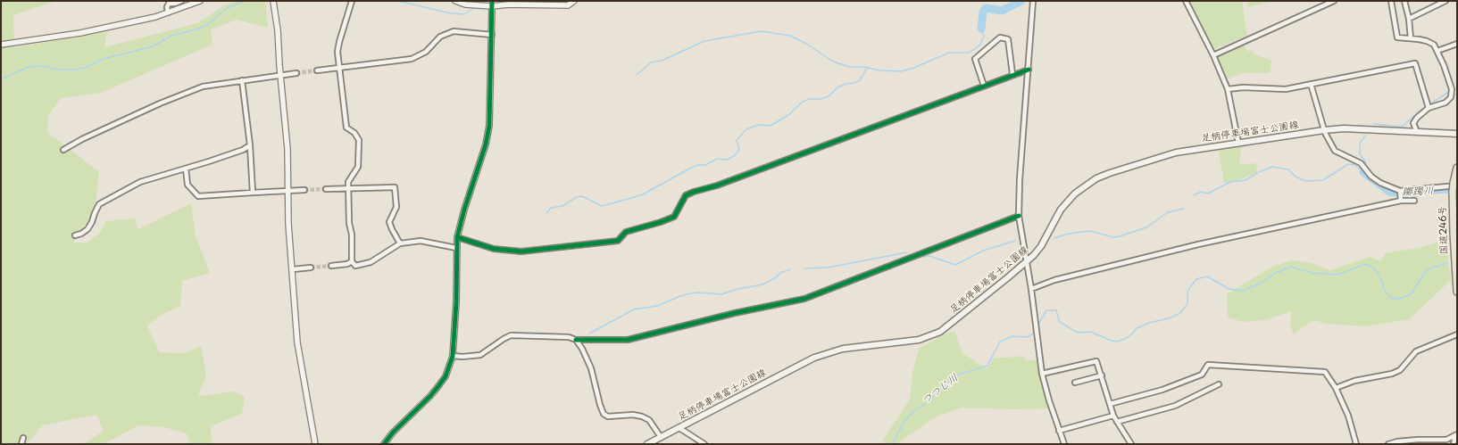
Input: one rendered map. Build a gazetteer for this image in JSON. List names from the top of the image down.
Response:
{
  "streets": {
    "highway": ["国道246号"],
    "main road": ["足柄停車場富士公園線"]
  },
  "water": ["躑躅川", "つつじ川"]
}
